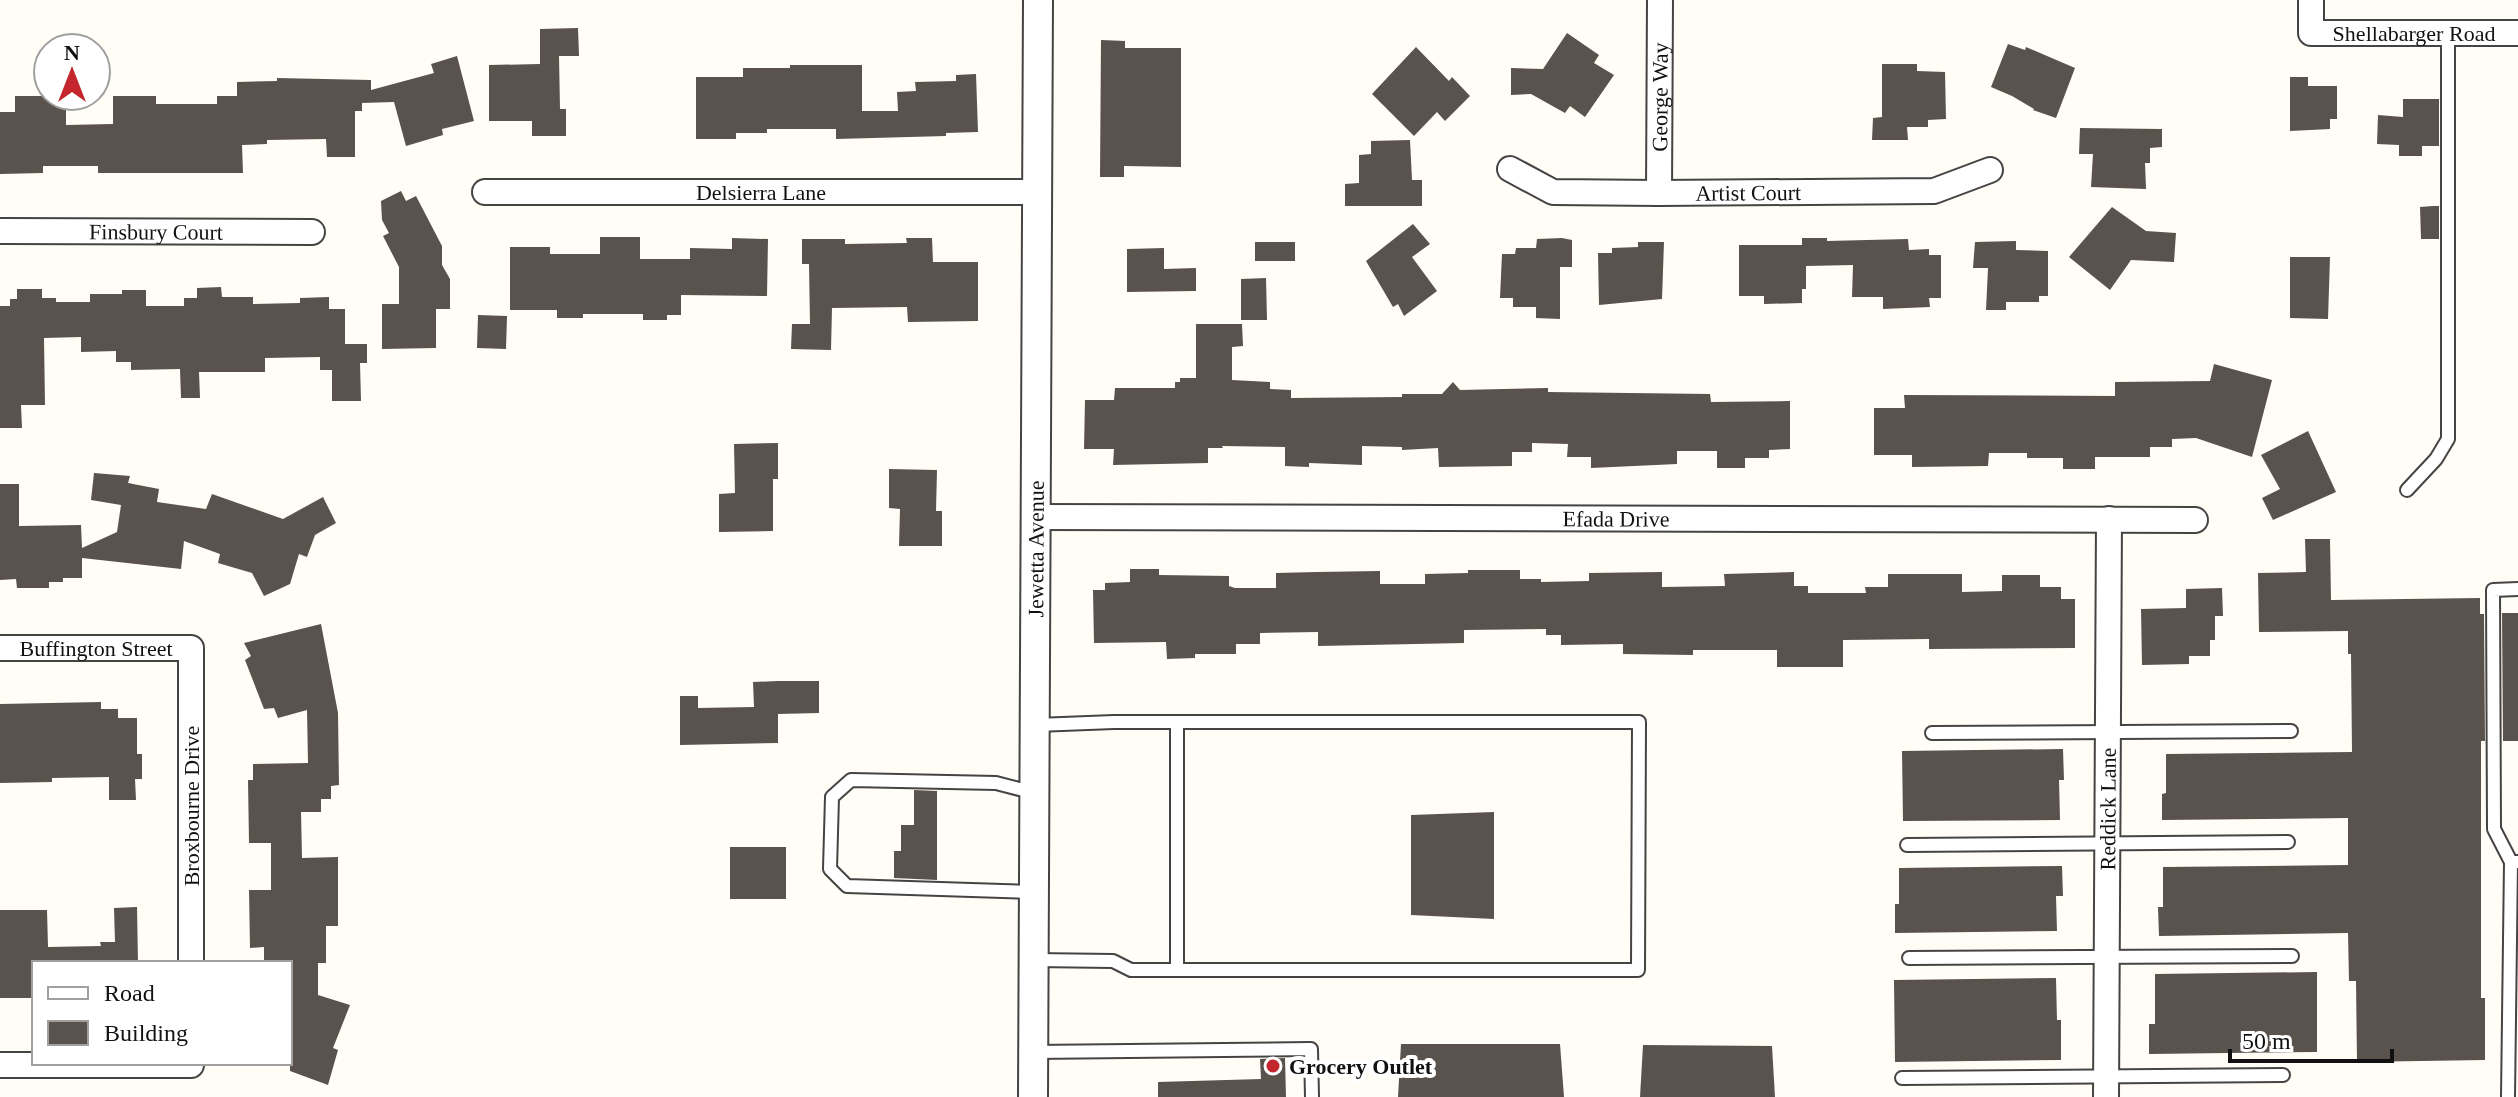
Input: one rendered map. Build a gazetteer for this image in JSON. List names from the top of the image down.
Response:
{
  "streets": {
    "street": [
      "Shellabarger Road",
      "George Way",
      "Delsierra Lane",
      "Artist Court",
      "Finsbury Court",
      "Efada Drive",
      "Jewetta Avenue",
      "Buffington Street",
      "Broxbourne Drive",
      "Reddick Lane"
    ]
  },
  "crossings": [
    ["George Way", "Artist Court"],
    ["Delsierra Lane", "Jewetta Avenue"],
    ["Efada Drive", "Jewetta Avenue"],
    ["Efada Drive", "Reddick Lane"],
    ["Buffington Street", "Broxbourne Drive"]
  ],
  "places": ["Grocery Outlet"],
  "legend": ["Road", "Building"],
  "scale_bar": "50 m",
  "north": "top"
}
